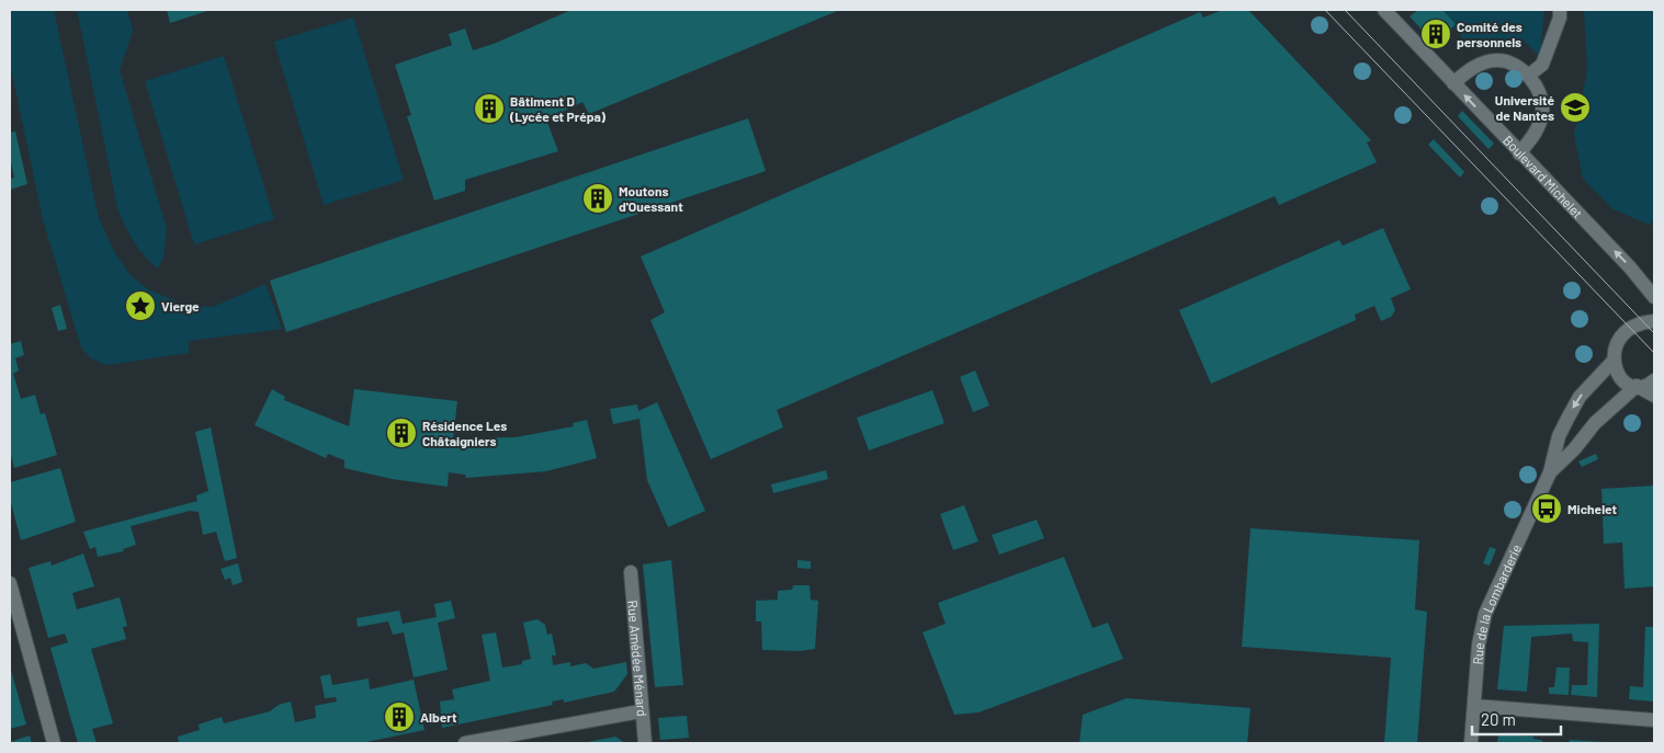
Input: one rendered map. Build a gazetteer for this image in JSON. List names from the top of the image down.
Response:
{
  "streets": {
    "street": ["Boulevard Michelet", "Rue de la Lombarderie", "Rue Amédée Ménard"]
  },
  "one_way": ["Boulevard Michelet"],
  "places": {
    "building": [
      "Comité des personnels",
      "Bâtiment D (Lycée et Prépa)",
      "Moutons d'Ouessant",
      "Résidence Les Châtaigniers",
      "Albert"
    ],
    "school or university": ["Université de Nantes"],
    "place": ["Vierge"],
    "bus stop": ["Michelet"]
  },
  "scale_bar": "20 m"
}
